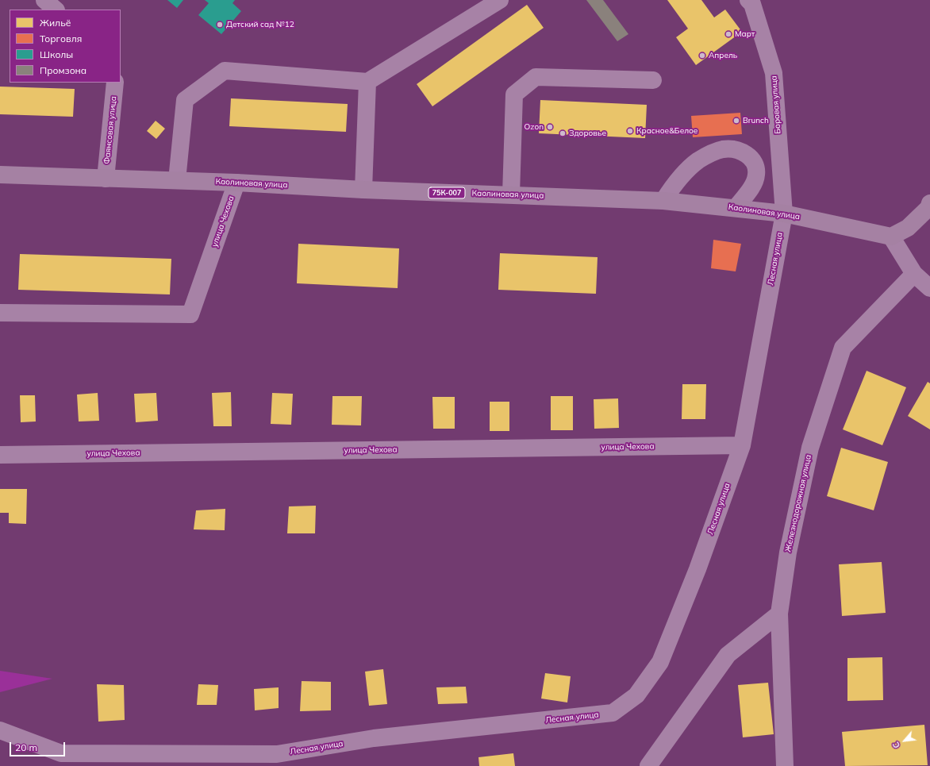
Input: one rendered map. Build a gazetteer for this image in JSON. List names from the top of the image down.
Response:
{
  "streets": {
    "main road": ["Каолиновая улица", "75К-007"],
    "street": [
      "Боровая улица",
      "Фаянсовая улица",
      "улица Чехова",
      "Лесная улица",
      "Железнодорожная улица"
    ]
  },
  "crossings": [
    ["Боровая улица", "Каолиновая улица"],
    ["Боровая улица", "Лесная улица"],
    ["Фаянсовая улица", "Каолиновая улица"],
    ["Каолиновая улица", "улица Чехова"],
    ["Каолиновая улица", "Лесная улица"],
    ["улица Чехова", "Лесная улица"]
  ],
  "places": [
    "Детский сад №12",
    "Март",
    "Апрель",
    "Brunch",
    "Ozon",
    "Красное&Белое",
    "Здоровье"
  ],
  "legend": [
    "Жильё",
    "Торговля",
    "Школы",
    "Промзона"
  ],
  "scale_bar": "20 m",
  "north": "bottom left"
}
